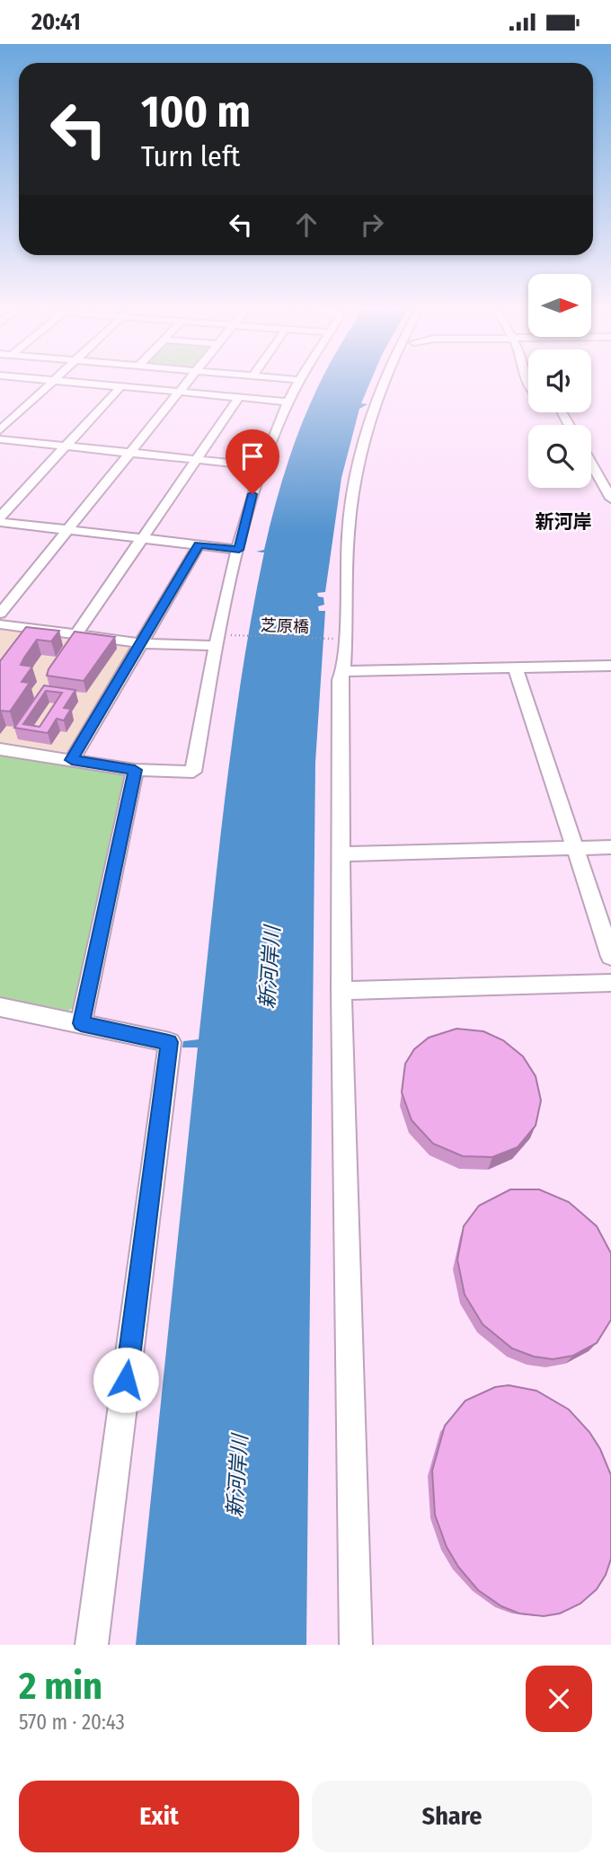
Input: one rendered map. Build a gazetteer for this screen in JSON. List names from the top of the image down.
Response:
{
  "streets": {
    "path": ["芝原橋"]
  },
  "districts": ["新河岸"],
  "water": ["新河岸川"],
  "north": "right",
  "page": {
    "status": "20:41",
    "turn": ["100 m", "Turn left"],
    "heading": ["2 min", "570 m · 20:43"],
    "buttons": ["Exit", "Share"]
  }
}
